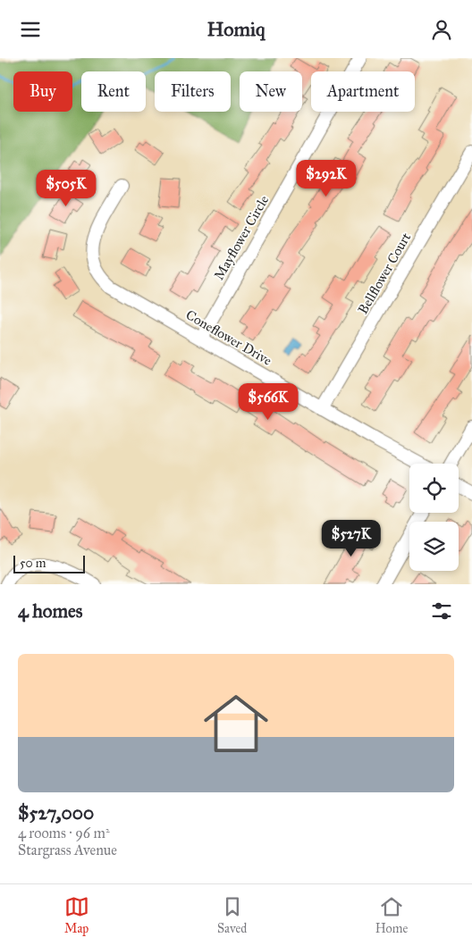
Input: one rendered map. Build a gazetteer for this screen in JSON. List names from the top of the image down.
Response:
{
  "streets": {
    "street": ["Mayflower Circle", "Bellflower Court", "Coneflower Drive"]
  },
  "crossings": [
    ["Mayflower Circle", "Coneflower Drive"],
    ["Bellflower Court", "Coneflower Drive"]
  ],
  "scale_bar": "50 m",
  "page": {
    "header": "Homiq",
    "chip": [
      "Buy",
      "Rent",
      "Filters",
      "New",
      "Apartment"
    ],
    "price": [
      "$292K",
      "$505K",
      "$566K",
      "$527K"
    ],
    "scale": "50 m",
    "heading": "4 homes",
    "list": [
      {
        "name": "$527,000",
        "note": "4 rooms · 96 m² · Stargrass Avenue"
      }
    ],
    "tabs": ["Map", "Saved", "Home"]
  }
}
